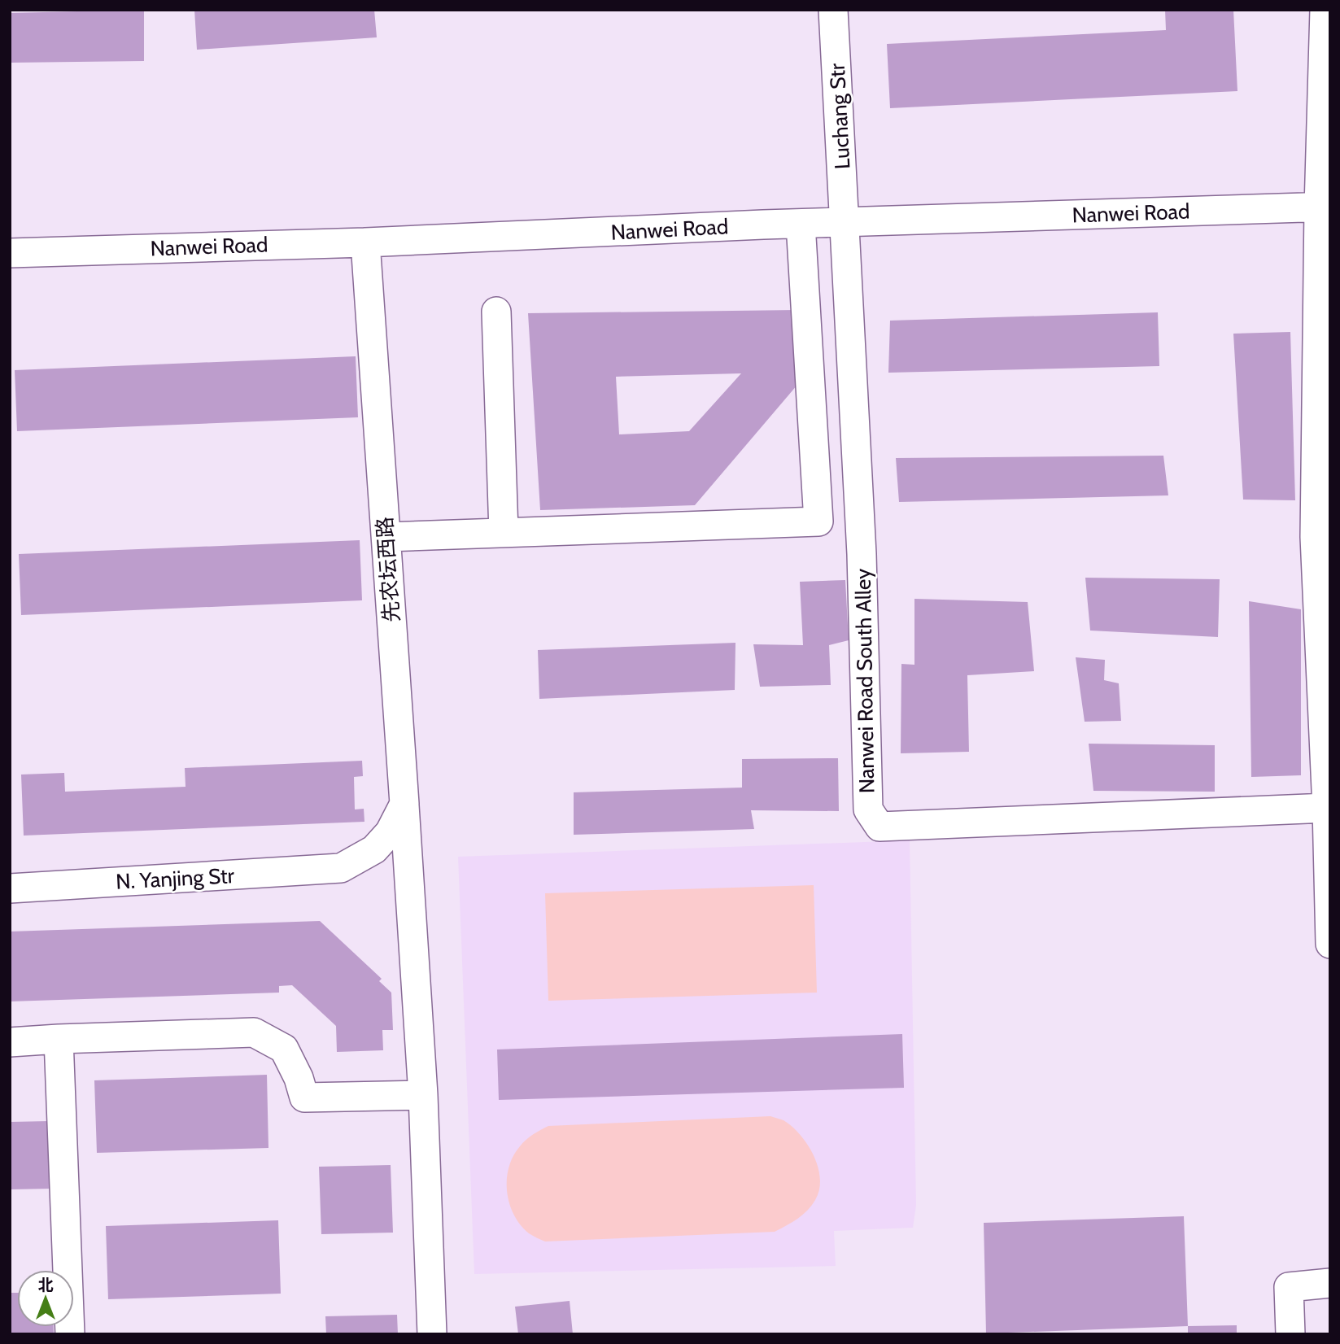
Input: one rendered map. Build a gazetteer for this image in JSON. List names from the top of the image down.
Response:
{
  "streets": {
    "street": [
      "Luchang Str",
      "Nanwei Road",
      "先农坛西路",
      "Nanwei Road South Alley",
      "N. Yanjing Str"
    ]
  },
  "crossings": [
    ["Luchang Str", "Nanwei Road"],
    ["Luchang Str", "Nanwei Road South Alley"],
    ["Nanwei Road", "先农坛西路"],
    ["Nanwei Road", "Nanwei Road South Alley"],
    ["先农坛西路", "N. Yanjing Str"]
  ],
  "north": "top"
}
